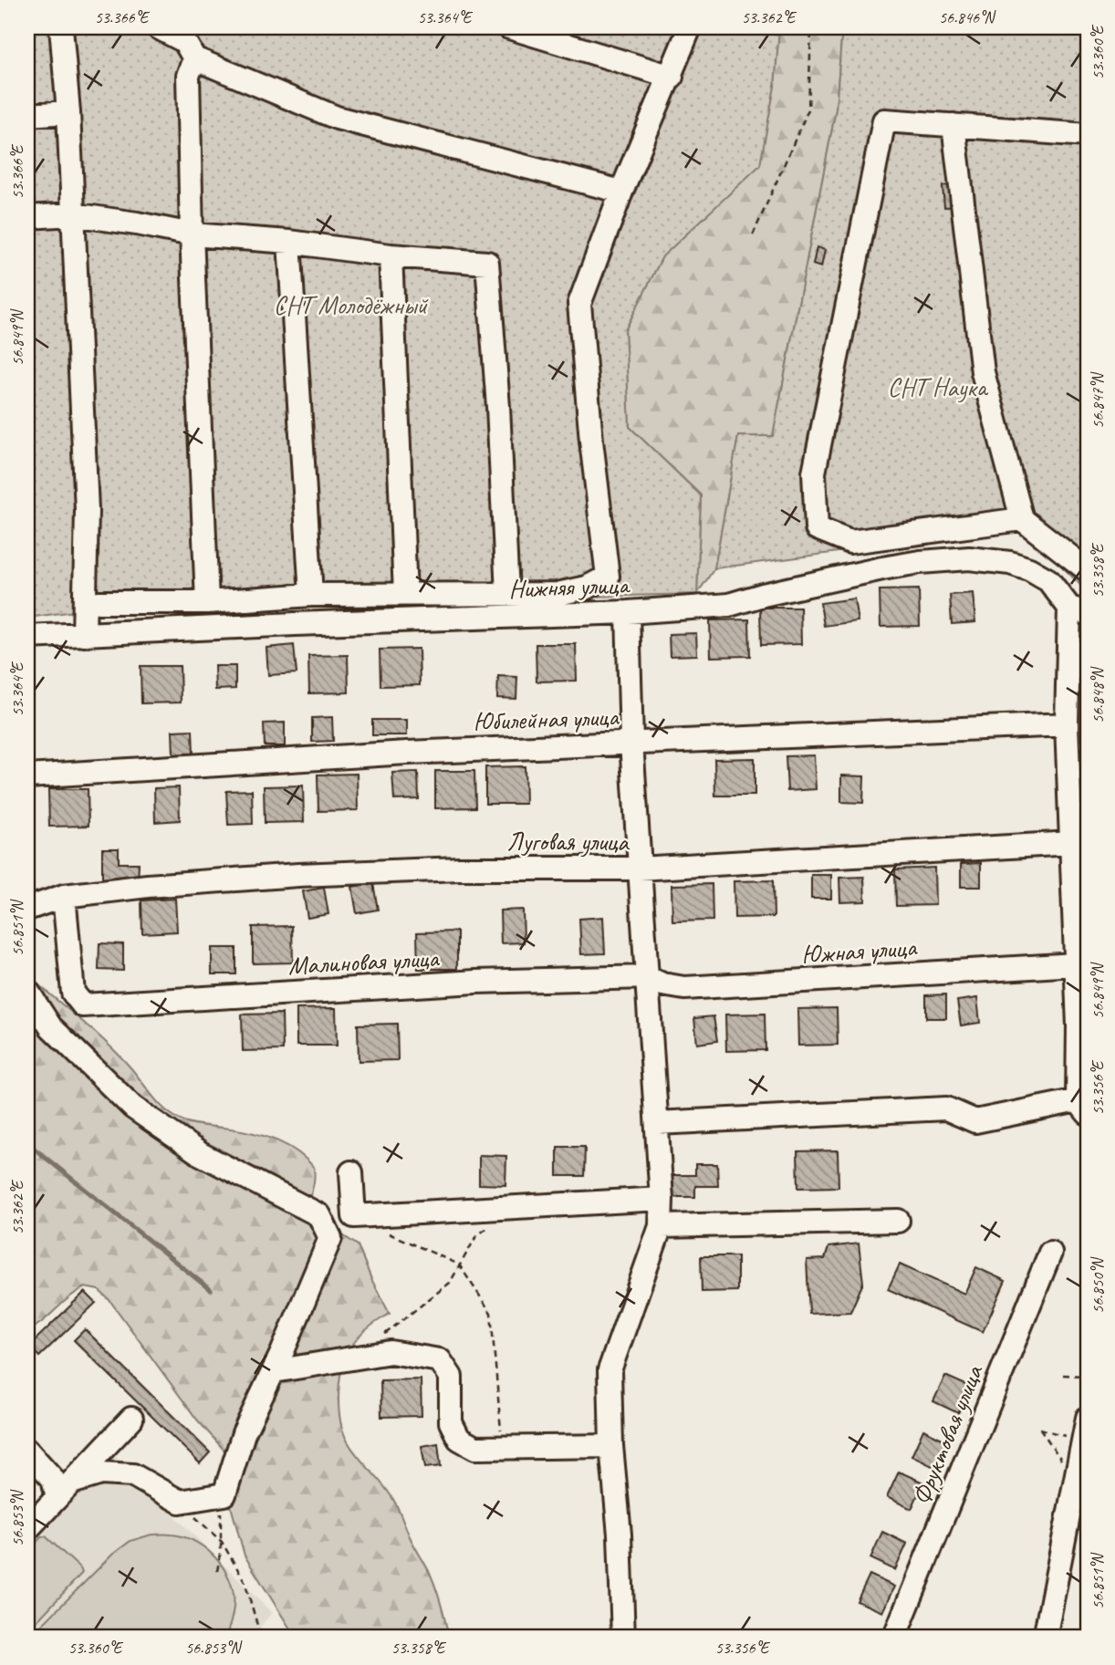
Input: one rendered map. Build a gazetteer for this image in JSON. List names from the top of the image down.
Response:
{
  "streets": {
    "street": [
      "Нижняя улица",
      "Юбилейная улица",
      "Луговая улица",
      "Южная улица",
      "Малиновая улица",
      "Фруктовая улица"
    ]
  },
  "crossings": [
    ["Луговая улица", "Малиновая улица"],
    ["Южная улица", "Малиновая улица"]
  ],
  "parks": ["СНТ Молодёжный", "СНТ Наука"],
  "coordinates": [
    "53.366°E",
    "53.364°E",
    "53.362°E",
    "56.846°N",
    "53.360°E",
    "56.849°N",
    "56.847°N",
    "53.358°E",
    "56.848°N",
    "56.851°N",
    "53.356°E",
    "56.850°N",
    "56.853°N"
  ]
}
